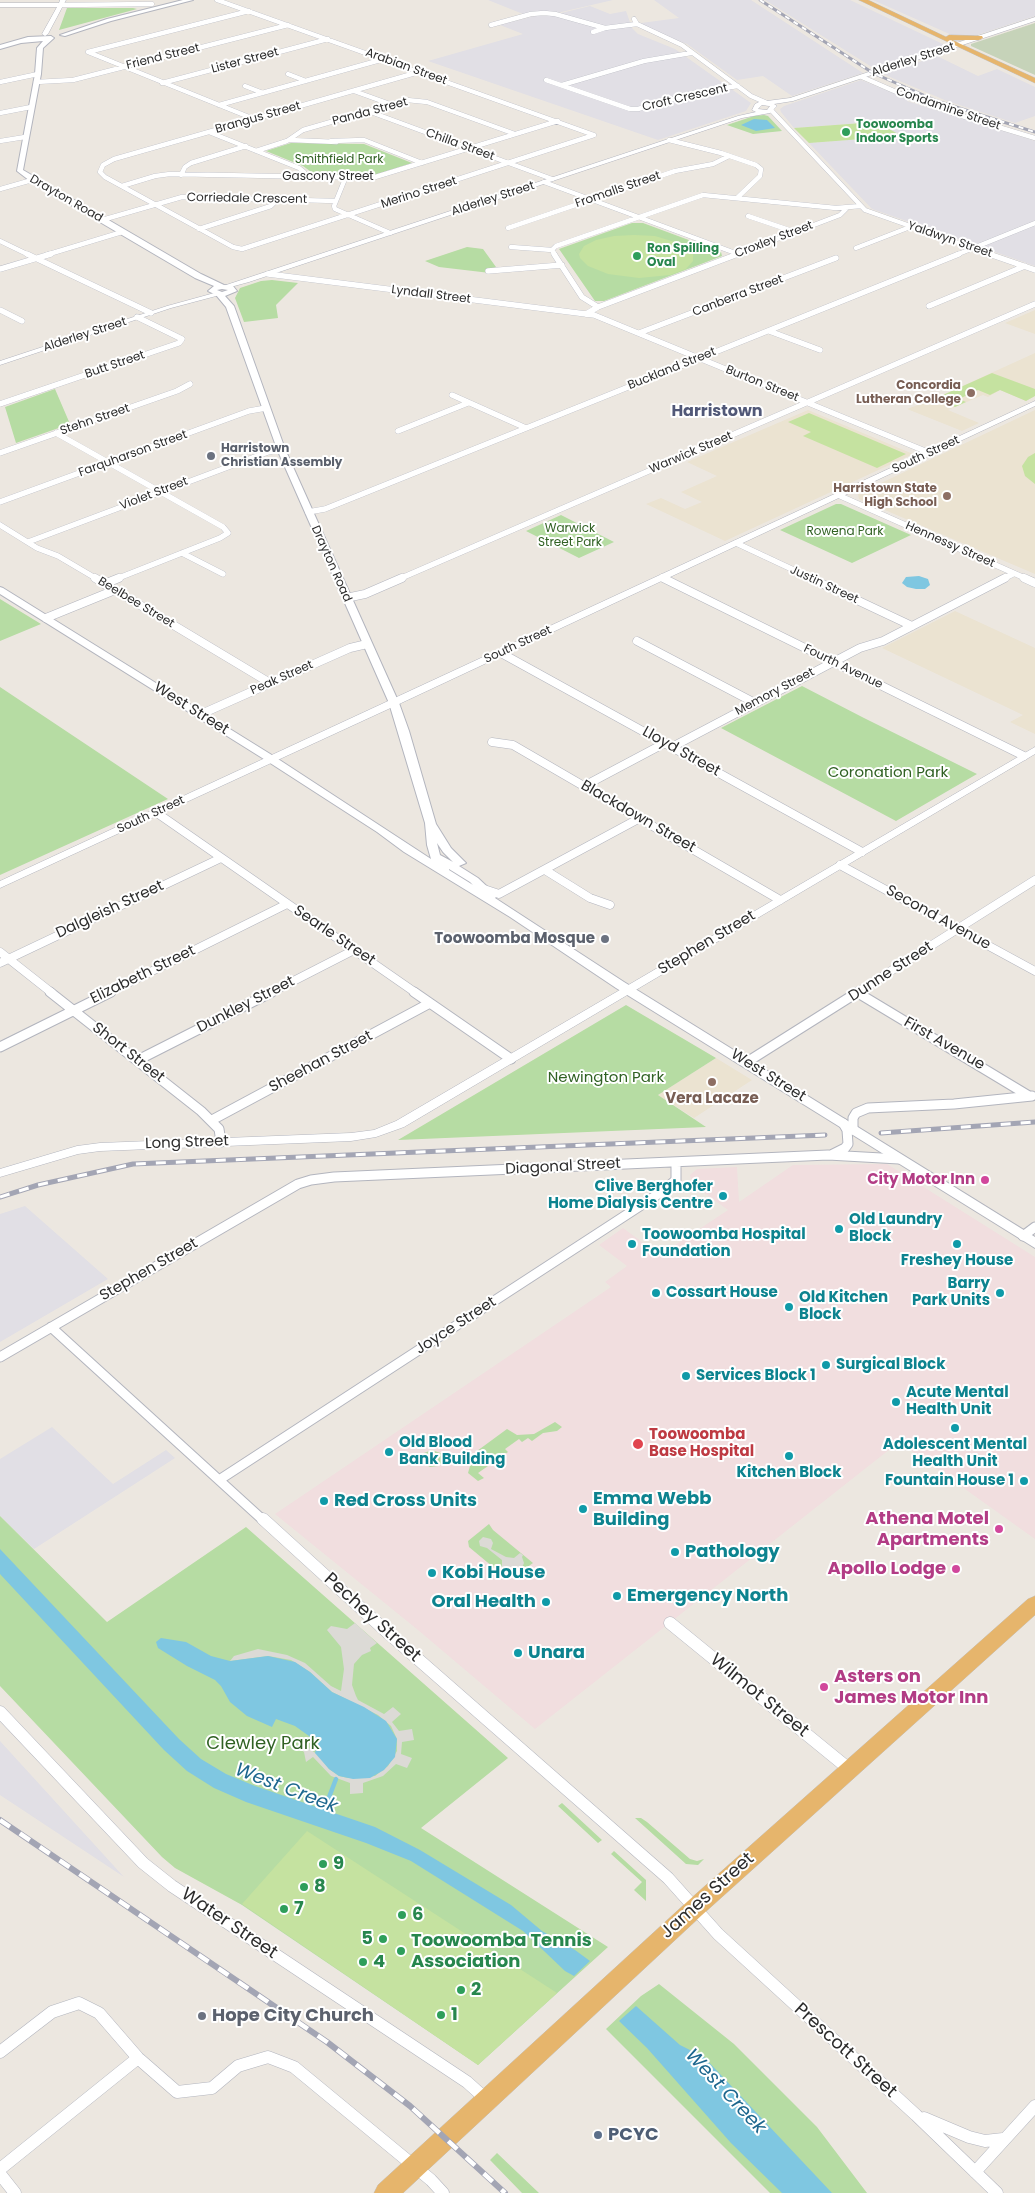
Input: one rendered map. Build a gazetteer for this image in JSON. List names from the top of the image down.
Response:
{
  "streets": {
    "highway": ["James Street"],
    "main road": ["Drayton Road", "West Street"],
    "street": [
      "Friend Street",
      "Alderley Street",
      "Lister Street",
      "Arabian Street",
      "Croft Crescent",
      "Condamine Street",
      "Panda Street",
      "Brangus Street",
      "Chilla Street",
      "Gascony Street",
      "Fromalls Street",
      "Merino Street",
      "Corriedale Crescent",
      "Croxley Street",
      "Yaldwyn Street",
      "Lyndall Street",
      "Canberra Street",
      "Butt Street",
      "Buckland Street",
      "Burton Street",
      "Stehn Street",
      "Warwick Street",
      "Farquharson Street",
      "South Street",
      "Violet Street",
      "Hennessy Street",
      "Justin Street",
      "Beelbee Street",
      "Fourth Avenue",
      "Peak Street",
      "Memory Street",
      "Lloyd Street",
      "Blackdown Street",
      "Dalgleish Street",
      "Second Avenue",
      "Searle Street",
      "Stephen Street",
      "Dunne Street",
      "Elizabeth Street",
      "Dunkley Street",
      "First Avenue",
      "Short Street",
      "Sheehan Street",
      "Long Street",
      "Diagonal Street",
      "Joyce Street",
      "Pechey Street",
      "Wilmot Street",
      "Water Street",
      "Prescott Street"
    ]
  },
  "crossings": [
    ["Friend Street", "Arabian Street"],
    ["Friend Street", "Drayton Road"],
    ["Alderley Street", "Condamine Street"],
    ["Alderley Street", "Chilla Street"],
    ["Alderley Street", "Drayton Road"],
    ["Alderley Street", "Lyndall Street"],
    ["Alderley Street", "Butt Street"],
    ["Lister Street", "Arabian Street"],
    ["Arabian Street", "Brangus Street"],
    ["Arabian Street", "Gascony Street"],
    ["Arabian Street", "Merino Street"],
    ["Panda Street", "Chilla Street"],
    ["Panda Street", "Gascony Street"],
    ["Brangus Street", "Gascony Street"],
    ["Chilla Street", "Gascony Street"],
    ["Chilla Street", "Merino Street"],
    ["Drayton Road", "Corriedale Crescent"],
    ["Drayton Road", "Buckland Street"],
    ["Drayton Road", "Warwick Street"],
    ["Drayton Road", "Farquharson Street"],
    ["Drayton Road", "South Street"],
    ["Drayton Road", "Violet Street"],
    ["Drayton Road", "Peak Street"],
    ["Croxley Street", "Lyndall Street"],
    ["Yaldwyn Street", "Buckland Street"],
    ["Lyndall Street", "Burton Street"],
    ["Canberra Street", "Burton Street"],
    ["Buckland Street", "Burton Street"],
    ["Burton Street", "Warwick Street"],
    ["Burton Street", "South Street"],
    ["South Street", "Hennessy Street"],
    ["South Street", "Justin Street"],
    ["South Street", "Fourth Avenue"],
    ["South Street", "West Street"],
    ["South Street", "Lloyd Street"],
    ["South Street", "Searle Street"],
    ["Violet Street", "Beelbee Street"],
    ["Hennessy Street", "Memory Street"],
    ["Justin Street", "Memory Street"],
    ["Beelbee Street", "Peak Street"],
    ["Fourth Avenue", "Memory Street"],
    ["Fourth Avenue", "Stephen Street"],
    ["Peak Street", "West Street"],
    ["Memory Street", "Lloyd Street"],
    ["Memory Street", "Blackdown Street"],
    ["West Street", "Stephen Street"],
    ["West Street", "Dunne Street"],
    ["West Street", "Diagonal Street"],
    ["Lloyd Street", "Stephen Street"],
    ["Blackdown Street", "Stephen Street"],
    ["Dalgleish Street", "Searle Street"],
    ["Dalgleish Street", "Short Street"],
    ["Second Avenue", "Stephen Street"],
    ["Second Avenue", "Dunne Street"],
    ["Searle Street", "Stephen Street"],
    ["Searle Street", "Elizabeth Street"],
    ["Searle Street", "Dunkley Street"],
    ["Searle Street", "Sheehan Street"],
    ["Stephen Street", "Long Street"],
    ["Stephen Street", "Diagonal Street"],
    ["Stephen Street", "Pechey Street"],
    ["Dunne Street", "First Avenue"],
    ["Elizabeth Street", "Short Street"],
    ["Dunkley Street", "Short Street"],
    ["Short Street", "Sheehan Street"],
    ["Short Street", "Long Street"],
    ["Diagonal Street", "Joyce Street"],
    ["Joyce Street", "Pechey Street"],
    ["Pechey Street", "James Street"],
    ["Pechey Street", "Prescott Street"],
    ["Wilmot Street", "James Street"],
    ["James Street", "Water Street"],
    ["James Street", "Prescott Street"]
  ],
  "districts": ["Harristown"],
  "water": ["West Creek"],
  "parks": [
    "Smithfield Park",
    "Warwick Street Park",
    "Rowena Park",
    "Coronation Park",
    "Newington Park",
    "Clewley Park"
  ],
  "places": [
    "Toowoomba Indoor Sports",
    "Ron Spilling Oval",
    "Concordia Lutheran College",
    "Harristown Christian Assembly",
    "Harristown State High School",
    "Toowoomba Mosque",
    "Vera Lacaze",
    "City Motor Inn",
    "Clive Berghofer Home Dialysis Centre",
    "Old Laundry Block",
    "Toowoomba Hospital Foundation",
    "Freshey House",
    "Cossart House",
    "Barry Park Units",
    "Old Kitchen Block",
    "Surgical Block",
    "Services Block 1",
    "Acute Mental Health Unit",
    "Adolescent Mental Health Unit",
    "Toowoomba Base Hospital",
    "Old Blood Bank Building",
    "Kitchen Block",
    "Fountain House 1",
    "Red Cross Units",
    "Emma Webb Building",
    "Athena Motel Apartments",
    "Pathology",
    "Apollo Lodge",
    "Kobi House",
    "Emergency North",
    "Oral Health",
    "Unara",
    "Asters on James Motor Inn",
    "9",
    "8",
    "7",
    "6",
    "5",
    "Toowoomba Tennis Association",
    "4",
    "2",
    "1",
    "Hope City Church",
    "PCYC"
  ]
}
